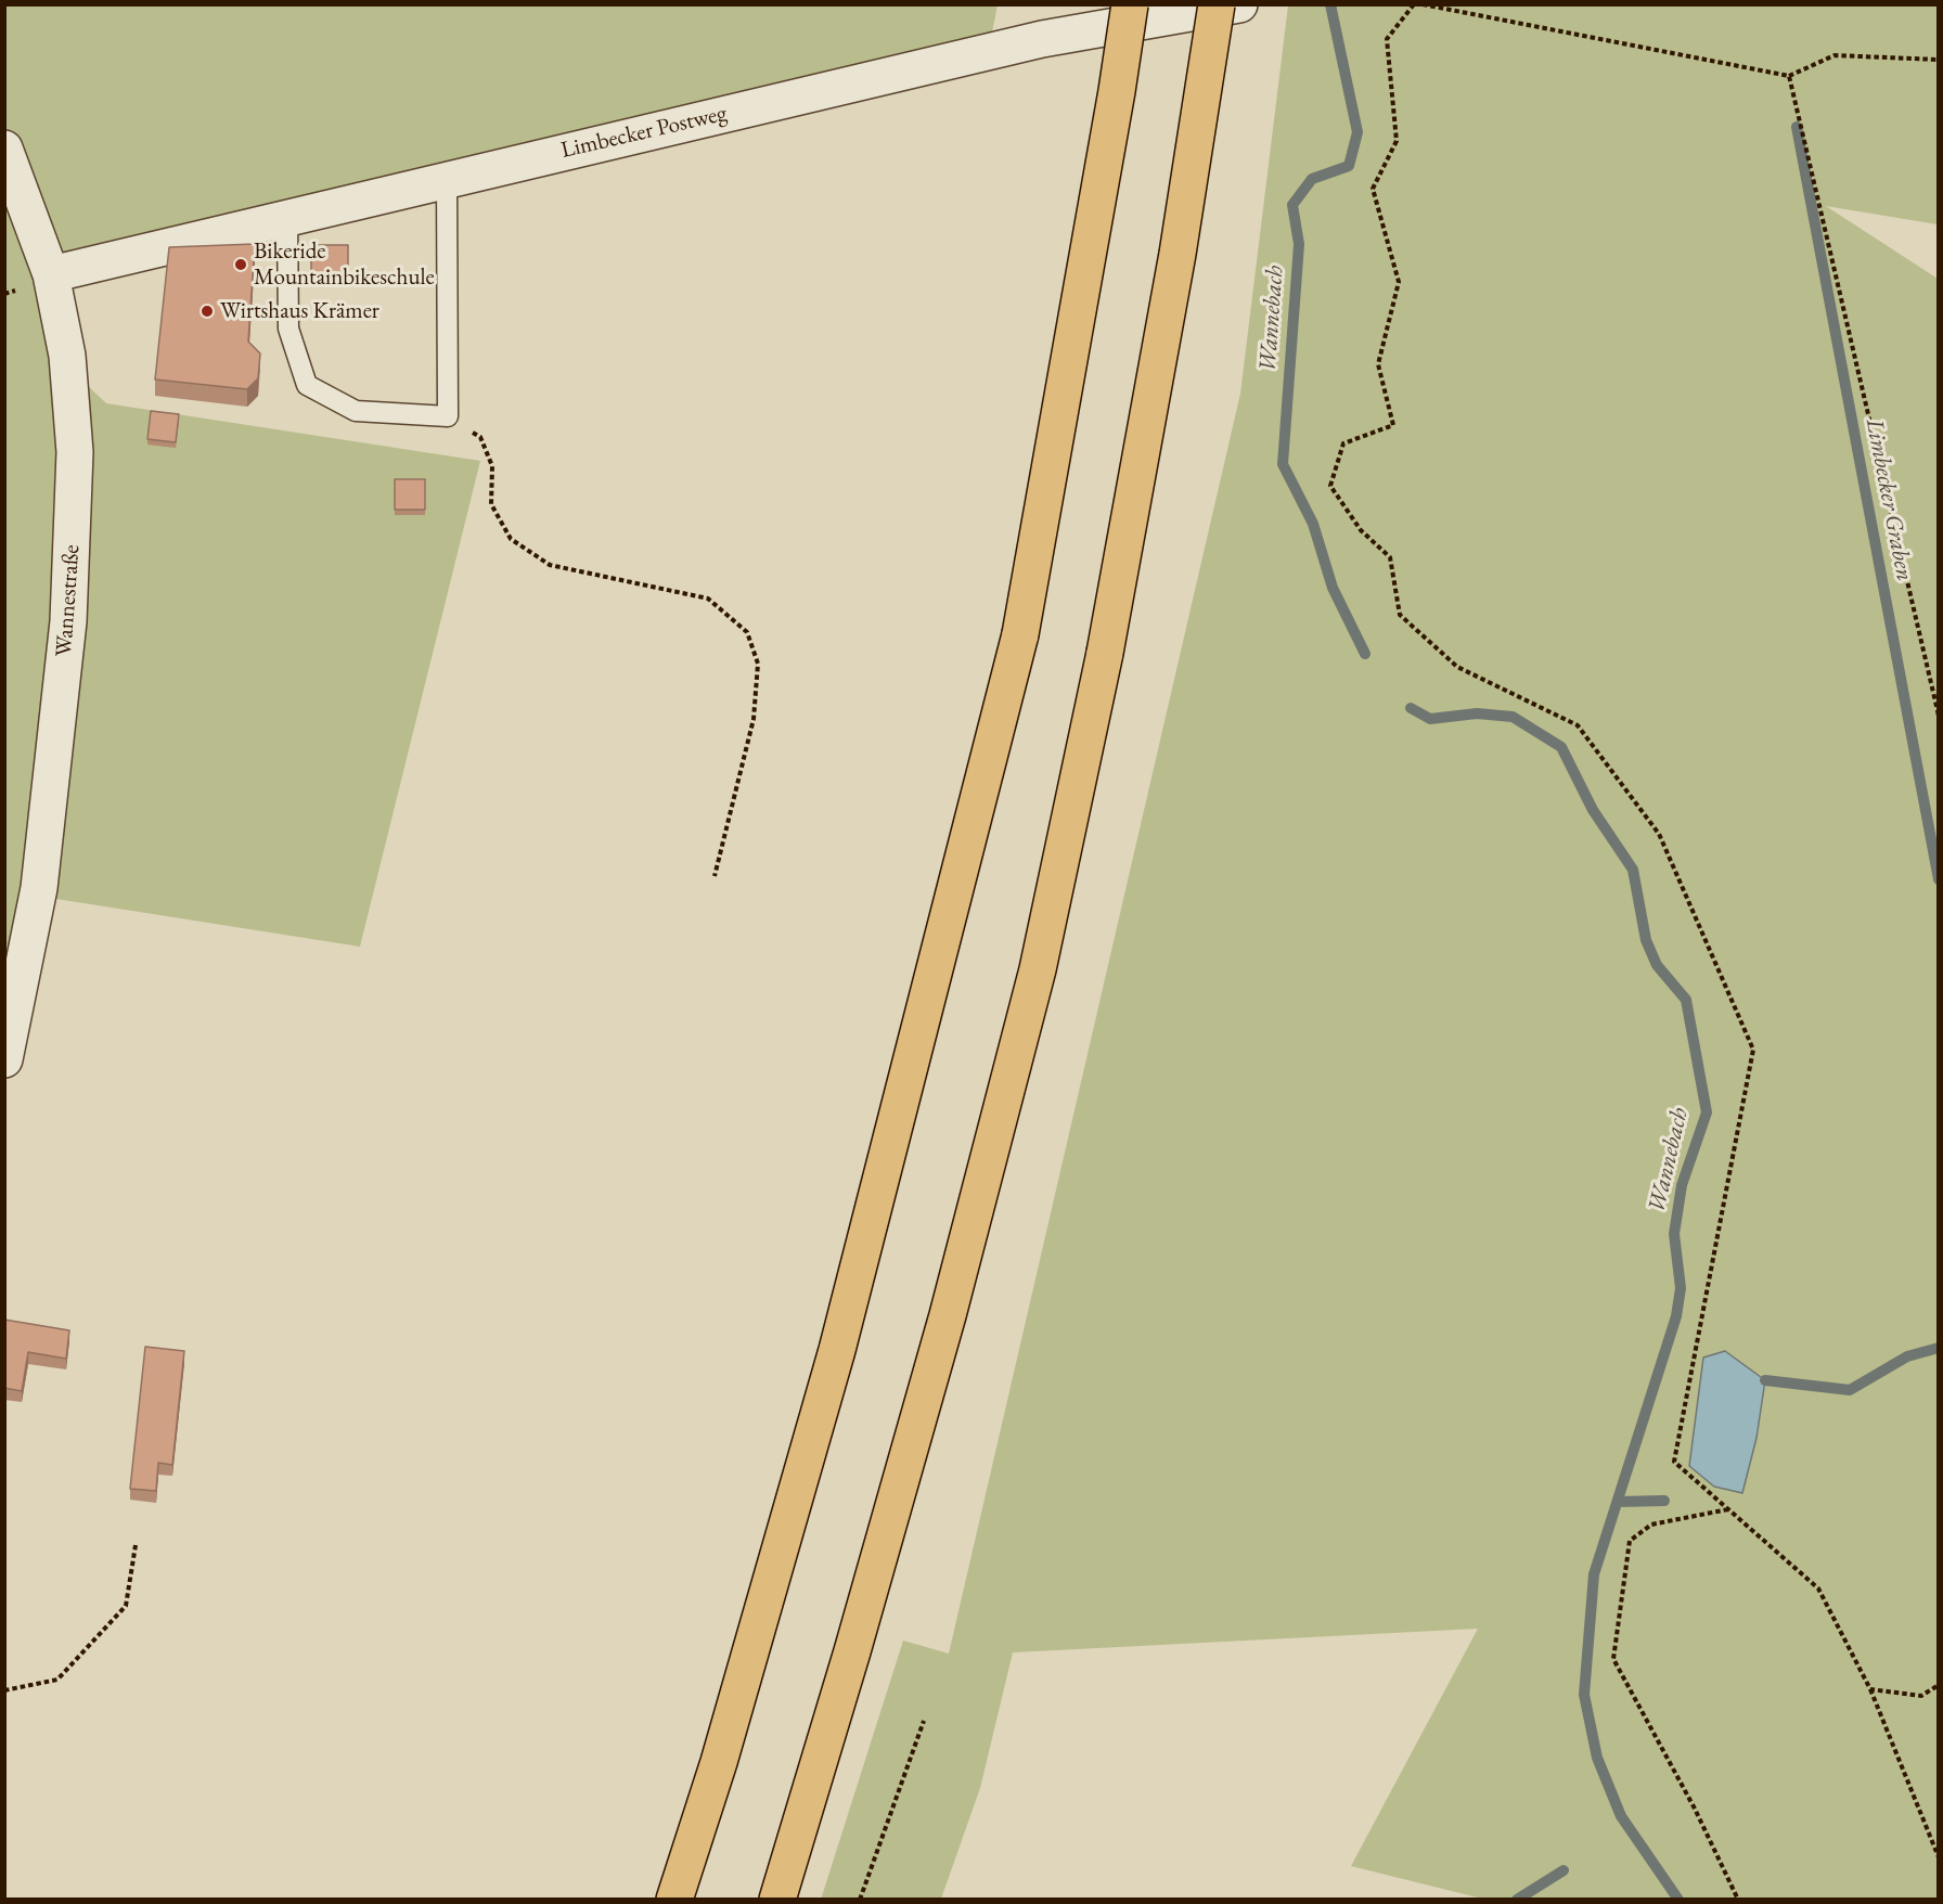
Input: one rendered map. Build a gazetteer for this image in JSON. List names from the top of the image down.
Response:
{
  "streets": {
    "street": ["Limbecker Postweg", "Wannestraße"]
  },
  "crossings": [
    ["Limbecker Postweg", "Wannestraße"]
  ],
  "water": ["Wannebach", "Limbecker Graben"],
  "places": ["Bikeride Mountainbikeschule", "Wirtshaus Krämer"]
}
